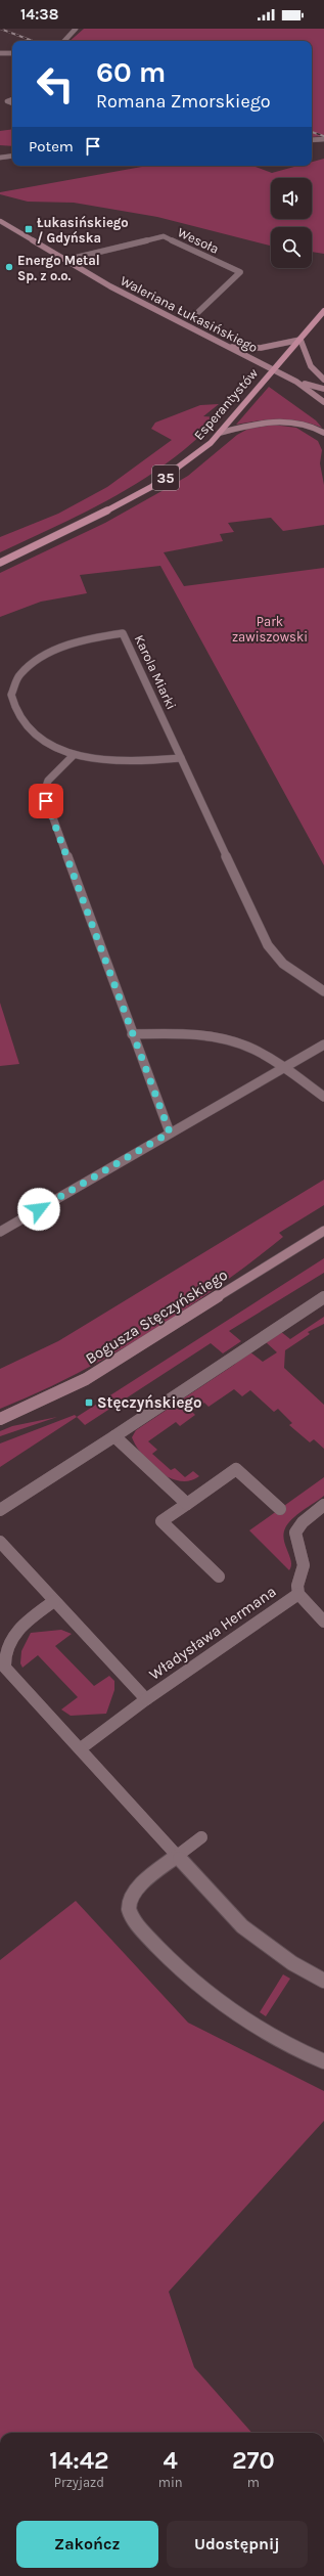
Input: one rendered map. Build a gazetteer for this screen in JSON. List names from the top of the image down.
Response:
{
  "streets": {
    "main road": ["Esperantystów", "35"],
    "street": [
      "Wesoła",
      "Waleriana Łukasińskiego",
      "Karola Miarki",
      "Bogusza Stęczyńskiego",
      "Władysława Hermana"
    ]
  },
  "crossings": [
    ["Wesoła", "Waleriana Łukasińskiego"],
    ["Waleriana Łukasińskiego", "Esperantystów"]
  ],
  "parks": ["Park zawiszowski"],
  "places": {
    "transit": ["Łukasińskiego / Gdyńska", "Stęczyńskiego"],
    "other": ["Energo Metal Sp. z o.o."]
  },
  "page": {
    "status": "14:38",
    "turn": ["60 m", "Romana Zmorskiego"],
    "then": "Potem",
    "eta": [
      "14:42",
      "Przyjazd",
      "4",
      "min",
      "270",
      "m"
    ],
    "buttons": ["Zakończ", "Udostępnij"]
  }
}
